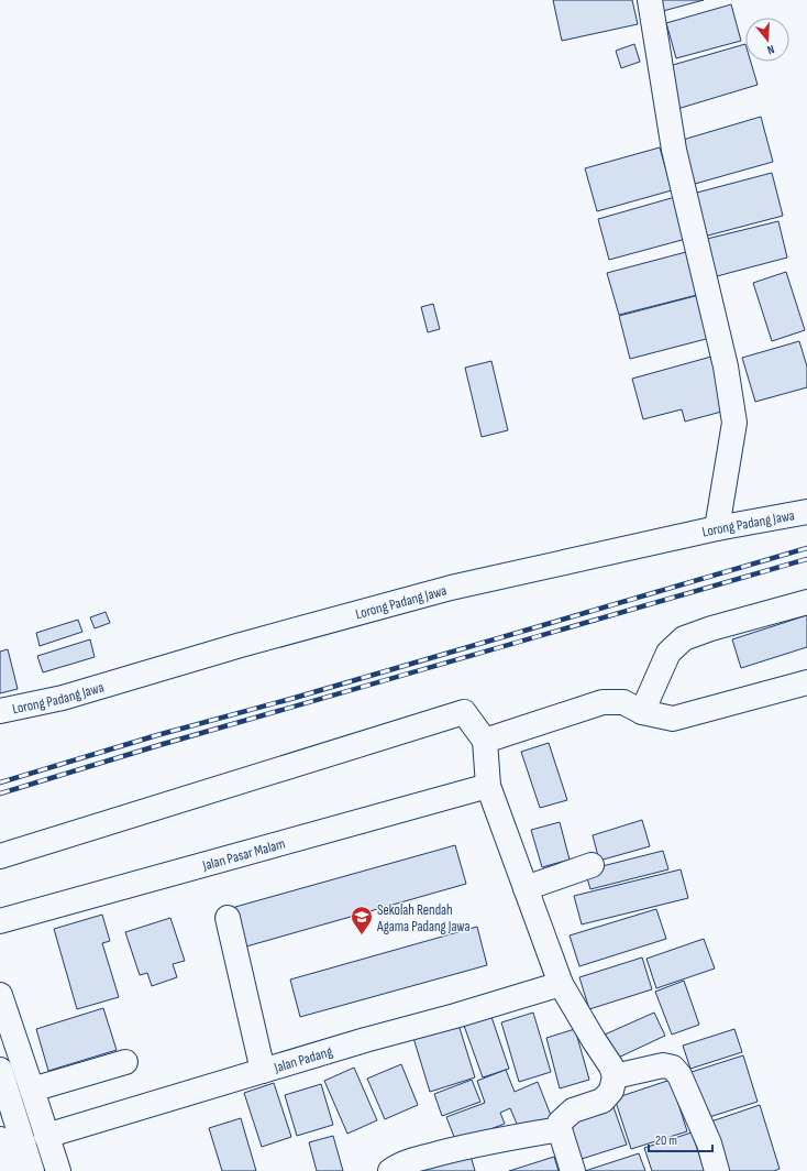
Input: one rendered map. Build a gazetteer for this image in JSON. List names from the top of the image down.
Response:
{
  "streets": {
    "street": ["Lorong Padang Jawa", "Jalan Pasar Malam", "Jalan Padang"]
  },
  "places": {
    "school or university": ["Sekolah Rendah Agama Padang Jawa"]
  },
  "scale_bar": "20 m",
  "north": "bottom"
}
